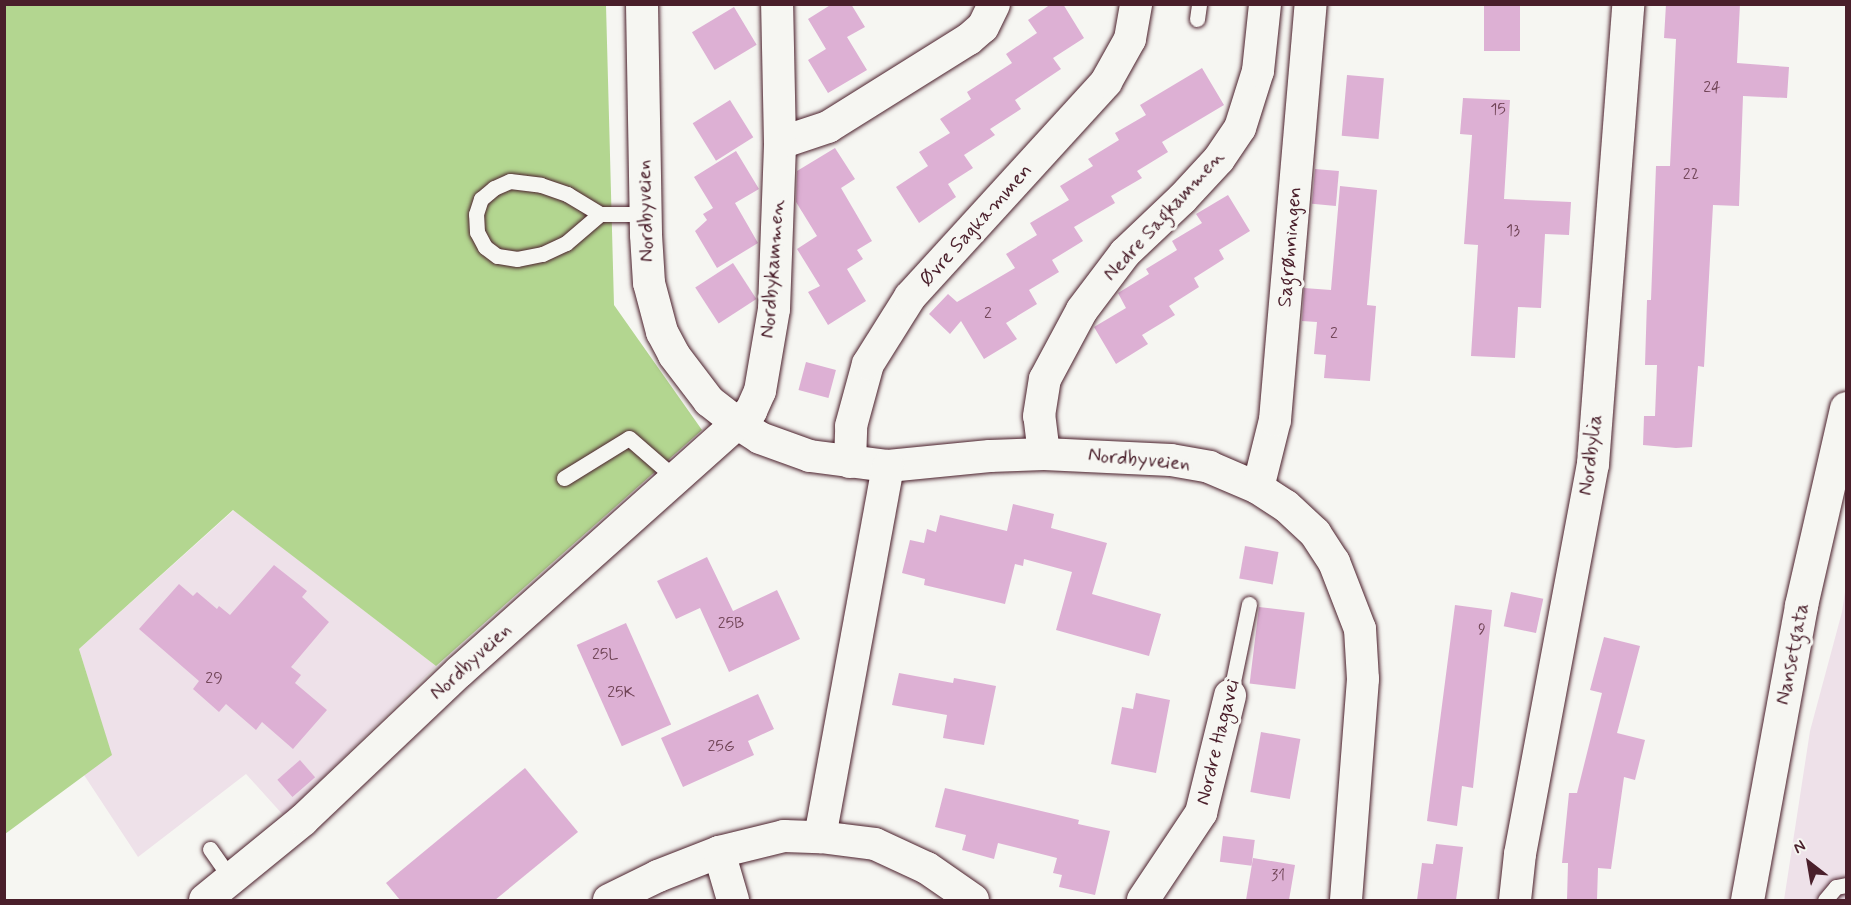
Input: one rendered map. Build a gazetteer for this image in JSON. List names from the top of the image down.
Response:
{
  "streets": {
    "main road": ["Nansetgata"],
    "street": [
      "Nordbyveien",
      "Nedre Sagkammen",
      "Øvre Sagkammen",
      "Sagrønningen",
      "Nordbykammen",
      "Nordbylia",
      "Nordre Hagavei"
    ]
  },
  "crossings": [
    ["Nordbyveien", "Nedre Sagkammen"],
    ["Nordbyveien", "Øvre Sagkammen"],
    ["Nordbyveien", "Sagrønningen"],
    ["Nordbyveien", "Nordbykammen"]
  ],
  "house_numbers": [
    "24",
    "15",
    "22",
    "13",
    "2",
    "2",
    "25B",
    "9",
    "25L",
    "29",
    "25K",
    "25G",
    "31"
  ],
  "north": "top left"
}
